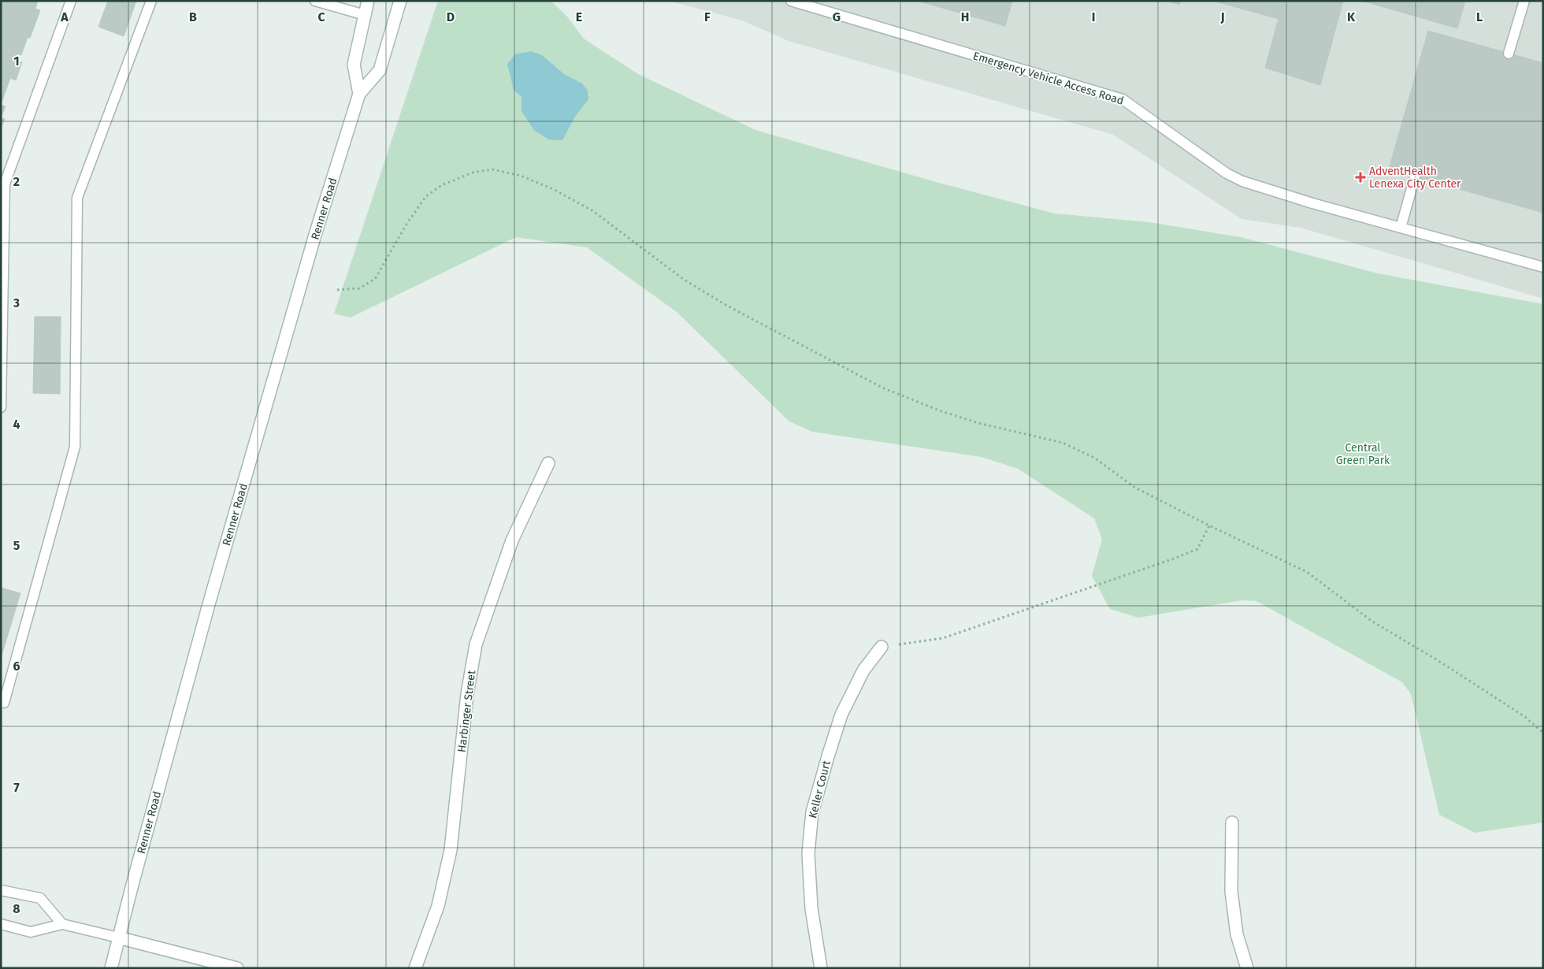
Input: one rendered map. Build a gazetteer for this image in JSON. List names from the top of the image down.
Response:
{
  "streets": {
    "street": ["Renner Road", "Harbinger Street", "Keller Court"],
    "lane": ["Emergency Vehicle Access Road"]
  },
  "parks": ["Central Green Park"],
  "places": {
    "health": ["AdventHealth Lenexa City Center"]
  },
  "grid": {
    "columns": [
      "A",
      "B",
      "C",
      "D",
      "E",
      "F",
      "G",
      "H",
      "I",
      "J",
      "K",
      "L"
    ],
    "rows": [
      "1",
      "2",
      "3",
      "4",
      "5",
      "6",
      "7",
      "8"
    ]
  }
}
